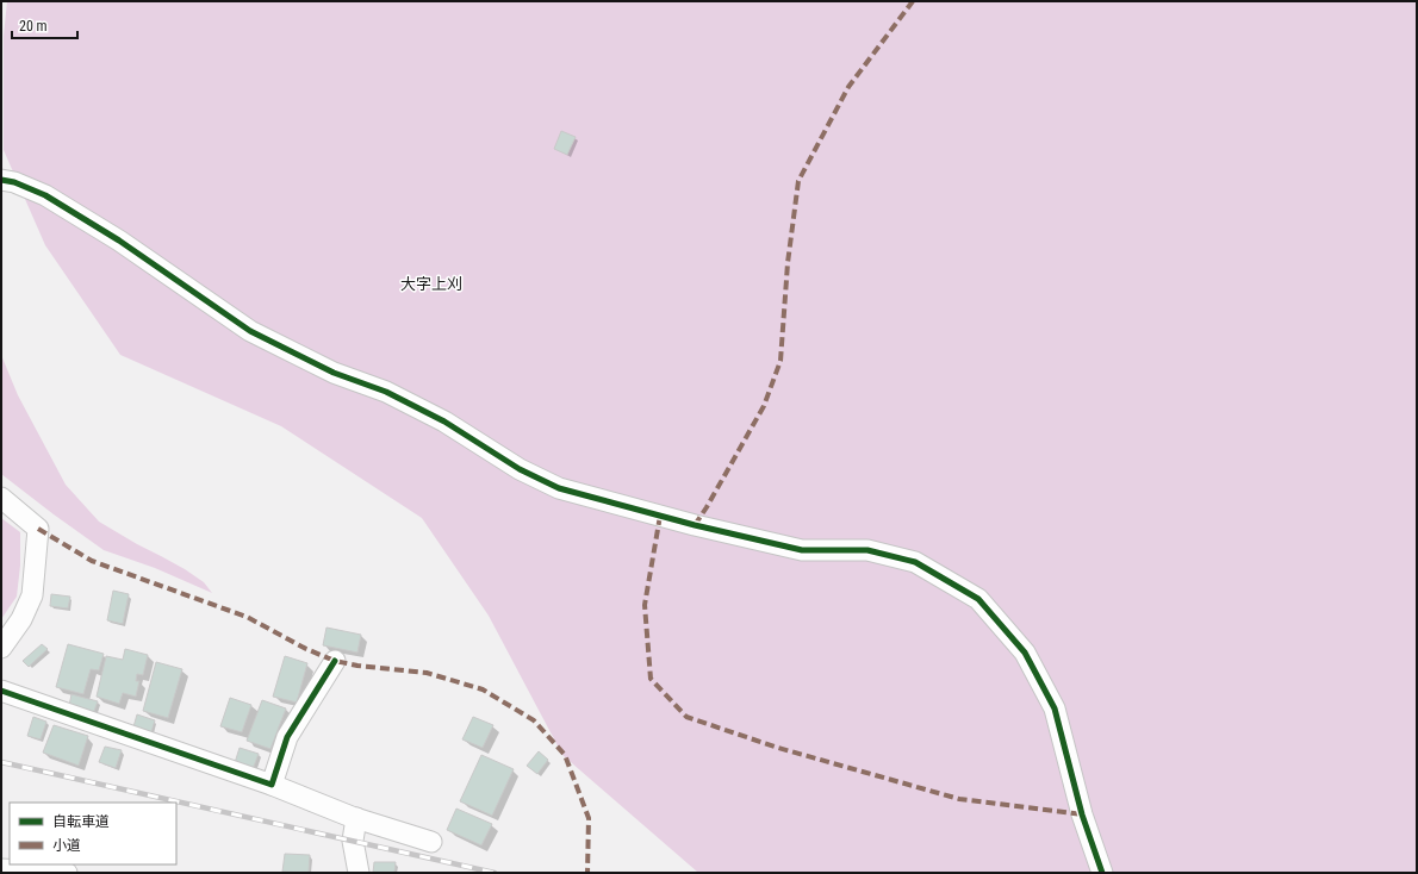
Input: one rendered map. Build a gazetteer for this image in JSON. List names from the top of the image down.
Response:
{
  "districts": ["大字上刈"],
  "legend": ["自転車道", "小道"],
  "scale_bar": "20 m"
}
